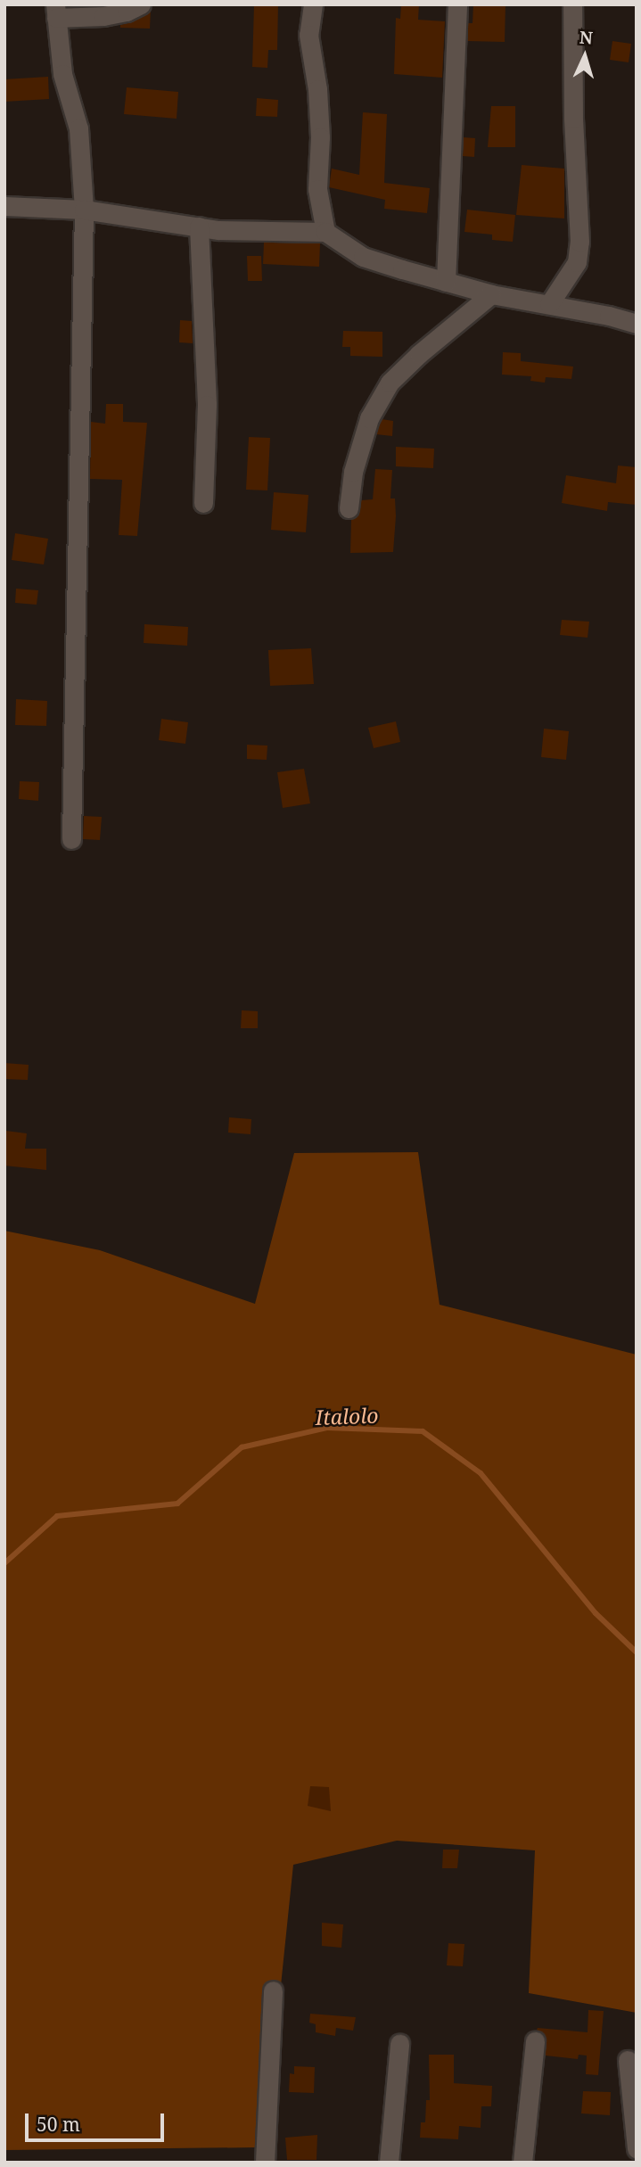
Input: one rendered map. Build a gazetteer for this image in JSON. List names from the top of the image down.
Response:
{
  "water": ["Italolo"],
  "scale_bar": "50 m",
  "north": "top"
}
